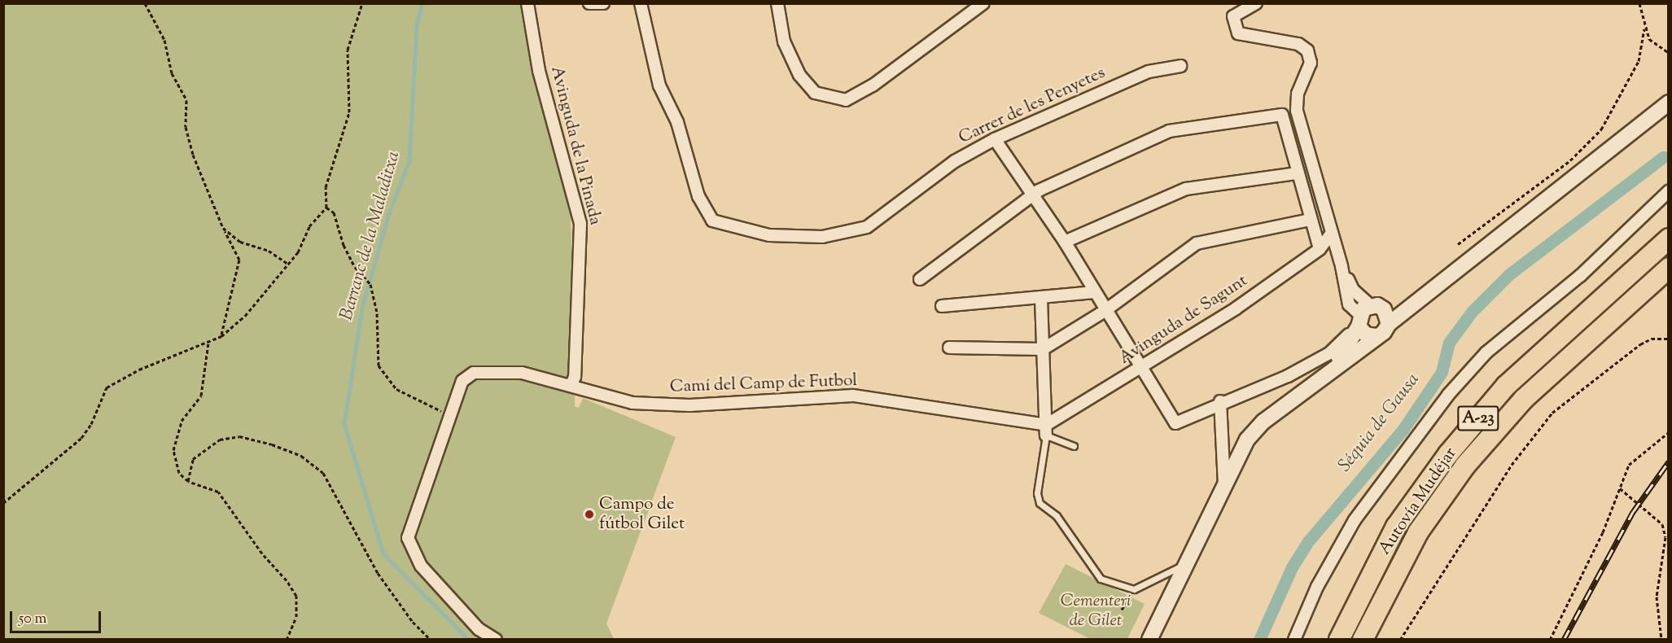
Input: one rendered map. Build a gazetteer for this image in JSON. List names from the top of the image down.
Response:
{
  "streets": {
    "highway": ["A-23", "Autovía Mudéjar"],
    "street": [
      "Carrer de les Penyetes",
      "Avinguda de la Pinada",
      "Avinguda de Sagunt",
      "Camí del Camp de Futbol"
    ]
  },
  "crossings": [
    ["Avinguda de la Pinada", "Camí del Camp de Futbol"],
    ["Avinguda de Sagunt", "Camí del Camp de Futbol"]
  ],
  "water": ["Barranc de la Maladitxa", "Séquia de Gausa"],
  "parks": ["Cementeri de Gilet"],
  "places": ["Campo de fútbol Gilet"],
  "scale_bar": "50 m"
}
